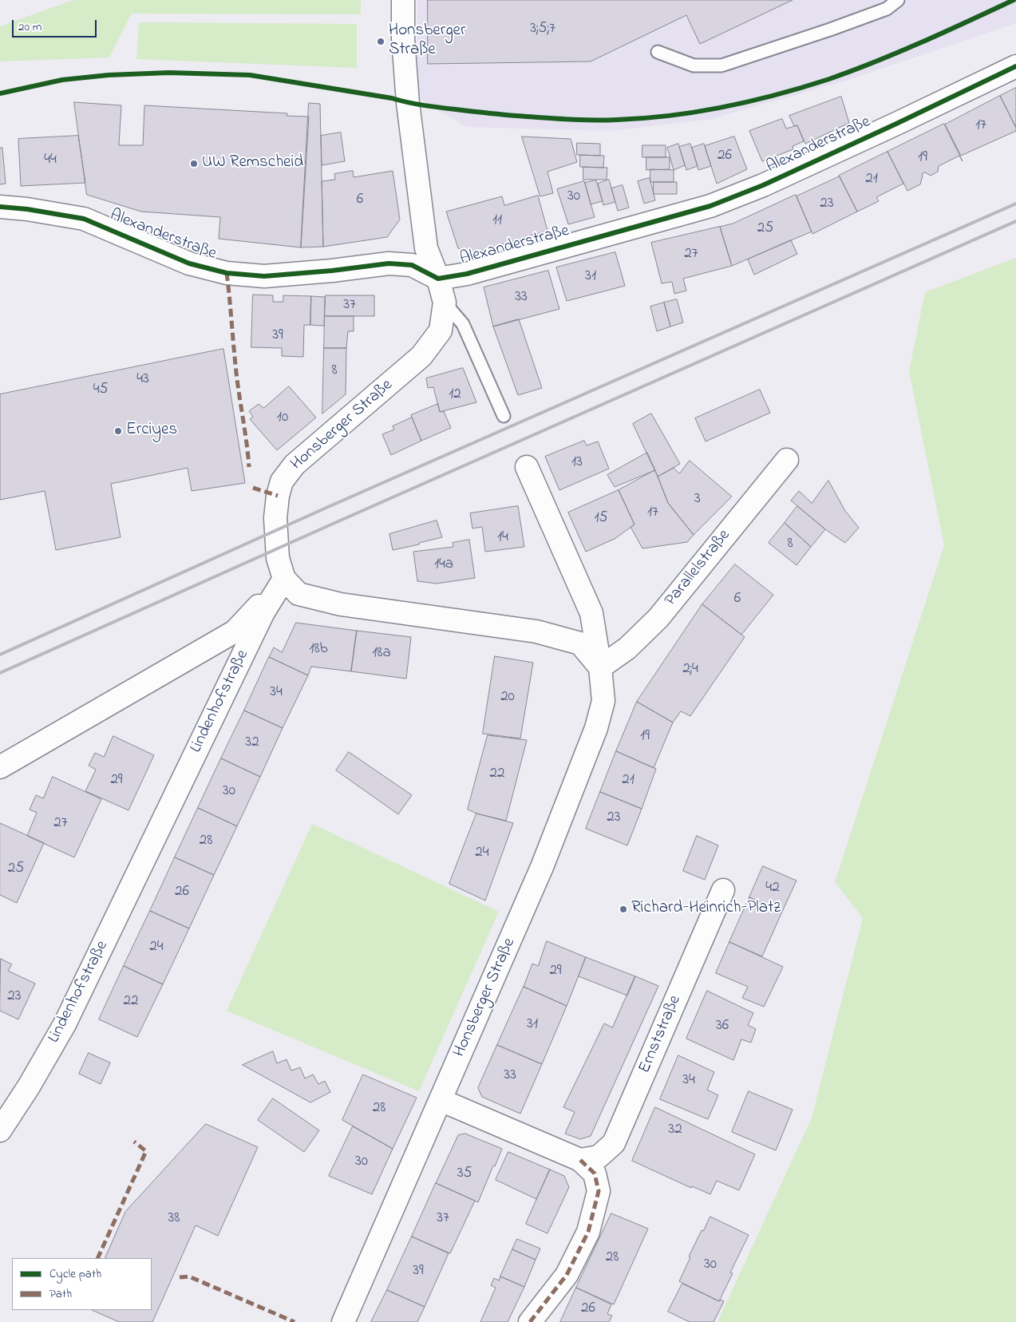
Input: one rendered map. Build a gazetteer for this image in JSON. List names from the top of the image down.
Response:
{
  "streets": {
    "street": [
      "Alexanderstraße",
      "Honsberger Straße",
      "Parallelstraße",
      "Lindenhofstraße",
      "Ernststraße"
    ]
  },
  "crossings": [
    ["Alexanderstraße", "Honsberger Straße"],
    ["Honsberger Straße", "Parallelstraße"],
    ["Honsberger Straße", "Lindenhofstraße"]
  ],
  "places": [
    "Honsberger Straße",
    "UW Remscheid",
    "Erciyes",
    "Richard-Heinrich-Platz"
  ],
  "house_numbers": [
    "3;5;7",
    "17",
    "26",
    "19",
    "44",
    "21",
    "30",
    "6",
    "23",
    "11",
    "25",
    "27",
    "31",
    "33",
    "37",
    "39",
    "8",
    "43",
    "45",
    "12",
    "10",
    "13",
    "3",
    "17",
    "15",
    "14",
    "8",
    "14a",
    "6",
    "18b",
    "18a",
    "2;4",
    "34",
    "20",
    "19",
    "32",
    "22",
    "29",
    "21",
    "30",
    "23",
    "27",
    "28",
    "24",
    "25",
    "42",
    "26",
    "24",
    "29",
    "23",
    "22",
    "31",
    "36",
    "33",
    "34",
    "28",
    "32",
    "30",
    "35",
    "38",
    "37",
    "28",
    "30",
    "39",
    "26"
  ],
  "legend": ["Cycle path", "Path"],
  "scale_bar": "20 m"
}
